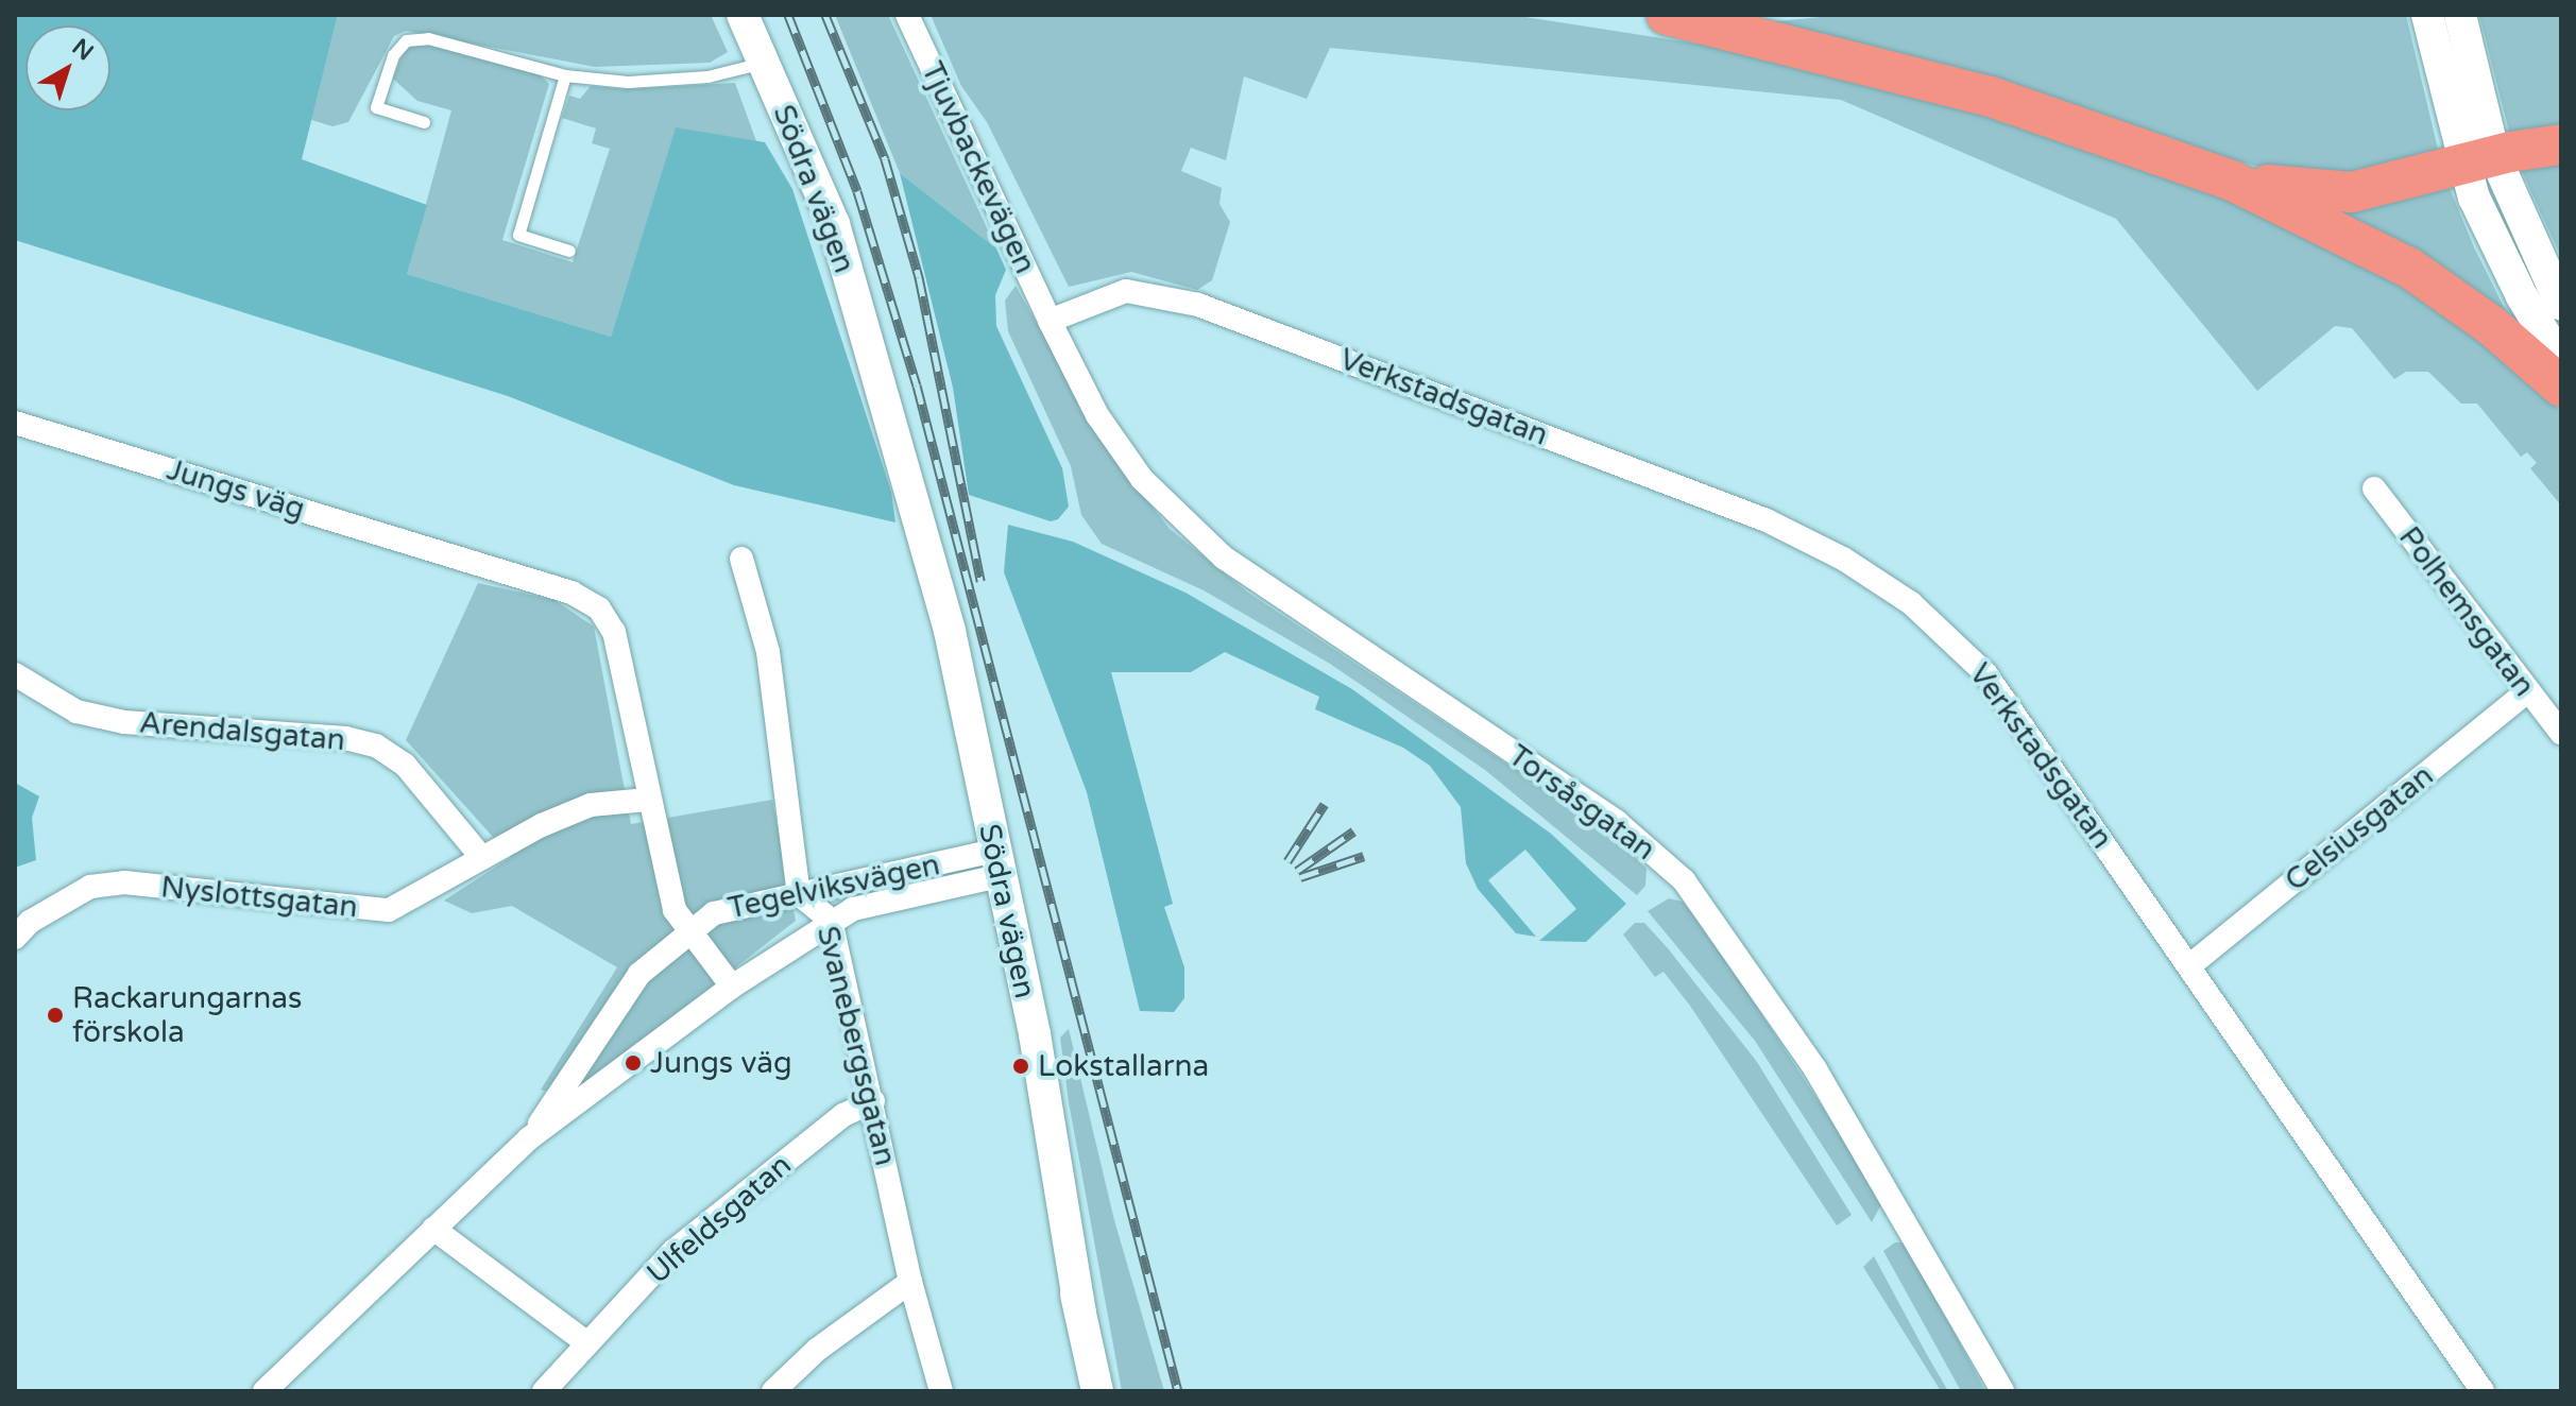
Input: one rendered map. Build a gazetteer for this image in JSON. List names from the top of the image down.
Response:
{
  "streets": {
    "main road": ["Södra vägen"],
    "street": [
      "Tjuvbackevägen",
      "Verkstadsgatan",
      "Jungs väg",
      "Polhemsgatan",
      "Arendalsgatan",
      "Torsåsgatan",
      "Celsiusgatan",
      "Tegelviksvägen",
      "Nyslottsgatan",
      "Svanebergsgatan",
      "Ulfeldsgatan"
    ]
  },
  "crossings": [
    ["Tjuvbackevägen", "Verkstadsgatan"],
    ["Tjuvbackevägen", "Torsåsgatan"],
    ["Södra vägen", "Tegelviksvägen"],
    ["Verkstadsgatan", "Torsåsgatan"],
    ["Verkstadsgatan", "Celsiusgatan"],
    ["Jungs väg", "Tegelviksvägen"],
    ["Jungs väg", "Nyslottsgatan"],
    ["Polhemsgatan", "Celsiusgatan"],
    ["Arendalsgatan", "Nyslottsgatan"],
    ["Tegelviksvägen", "Svanebergsgatan"],
    ["Svanebergsgatan", "Ulfeldsgatan"]
  ],
  "places": ["Rackarungarnas förskola", "Jungs väg", "Lokstallarna"],
  "north": "top right"
}
